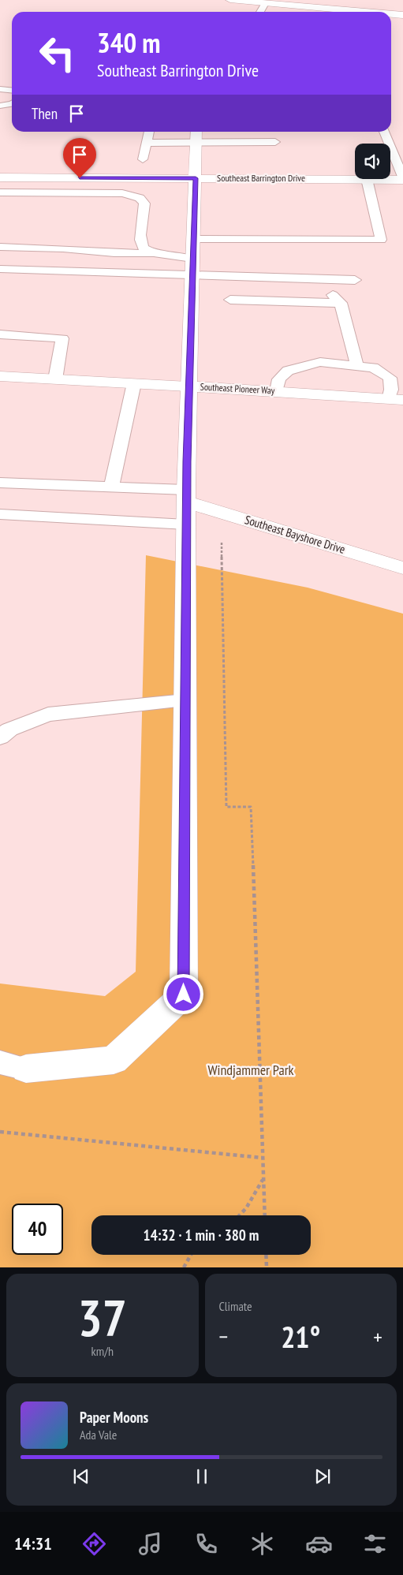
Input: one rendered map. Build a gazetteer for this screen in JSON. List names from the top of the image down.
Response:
{
  "streets": {
    "street": ["Southeast Barrington Drive", "Southeast Pioneer Way", "Southeast Bayshore Drive"]
  },
  "parks": ["Windjammer Park"],
  "page": {
    "turn": ["340 m", "Southeast Barrington Drive"],
    "then": "Then",
    "limit": "40",
    "trip": "14:32 · 1 min · 380 m",
    "tile": [
      ["37", "km/h"],
      "Climate"
    ],
    "heat": ["−", "21°", "+"],
    "song": ["Paper Moons", "Ada Vale"],
    "tabs": "14:31"
  }
}
